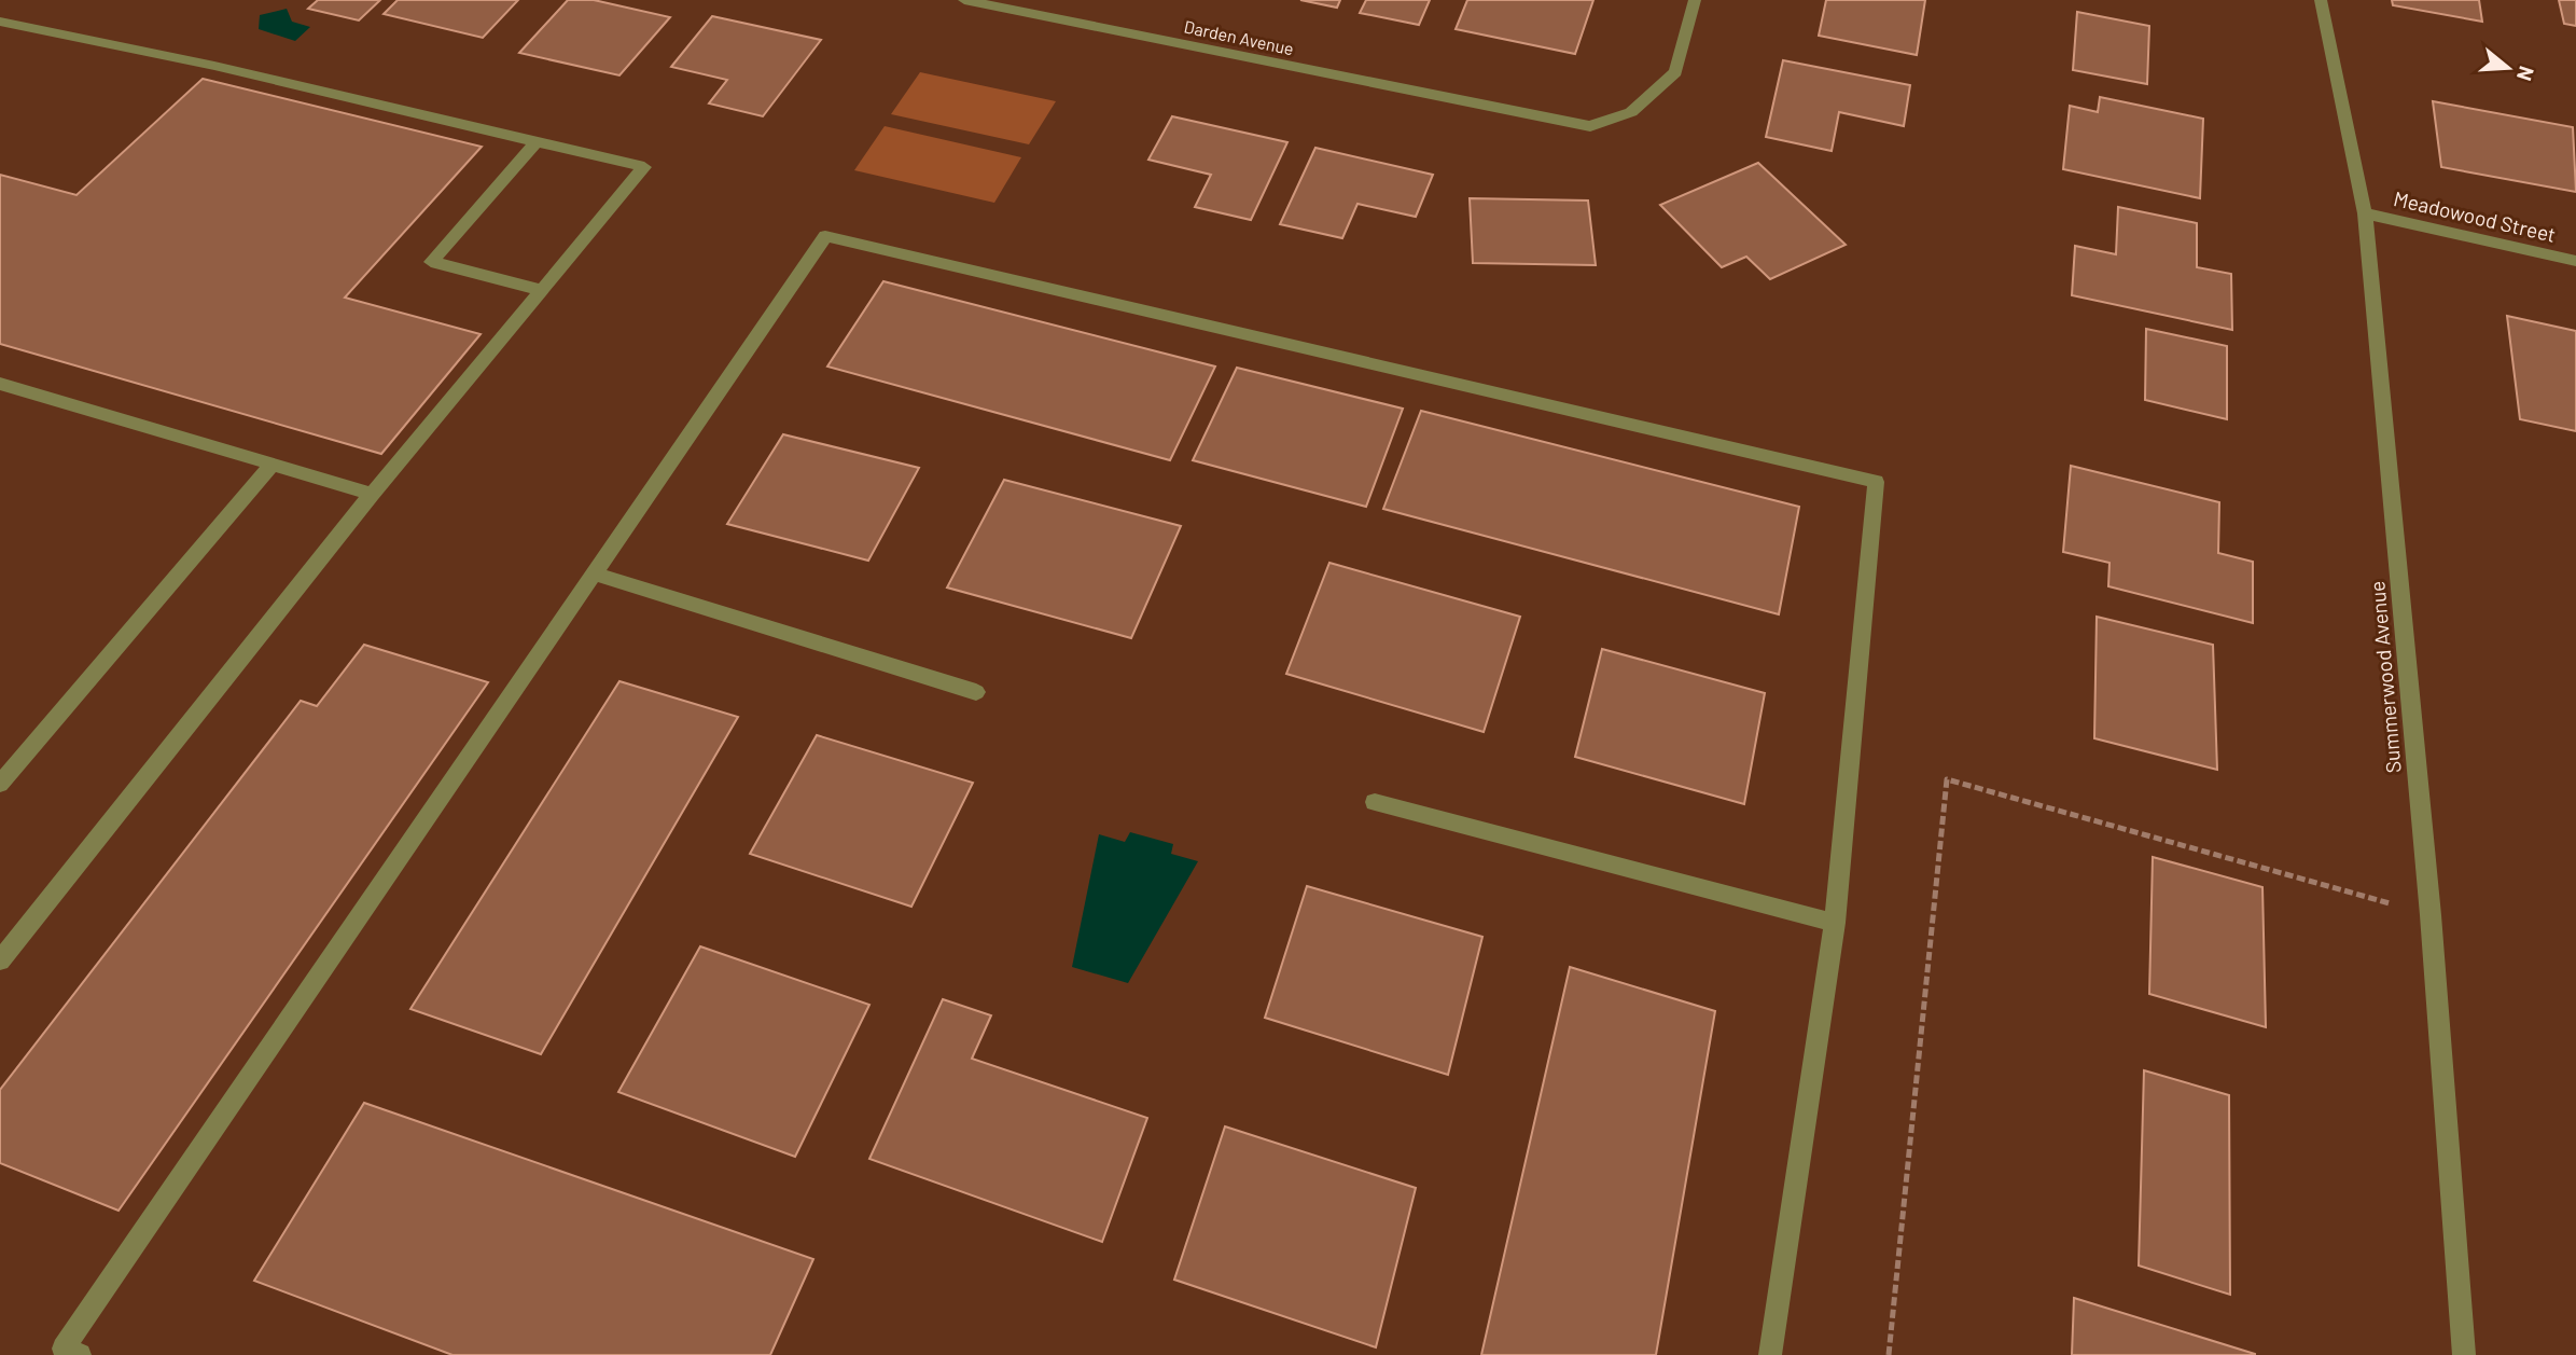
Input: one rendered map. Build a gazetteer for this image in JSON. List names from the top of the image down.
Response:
{
  "streets": {
    "street": ["Darden Avenue", "Meadowood Street", "Summerwood Avenue"]
  },
  "crossings": [
    ["Meadowood Street", "Summerwood Avenue"]
  ],
  "north": "right"
}
